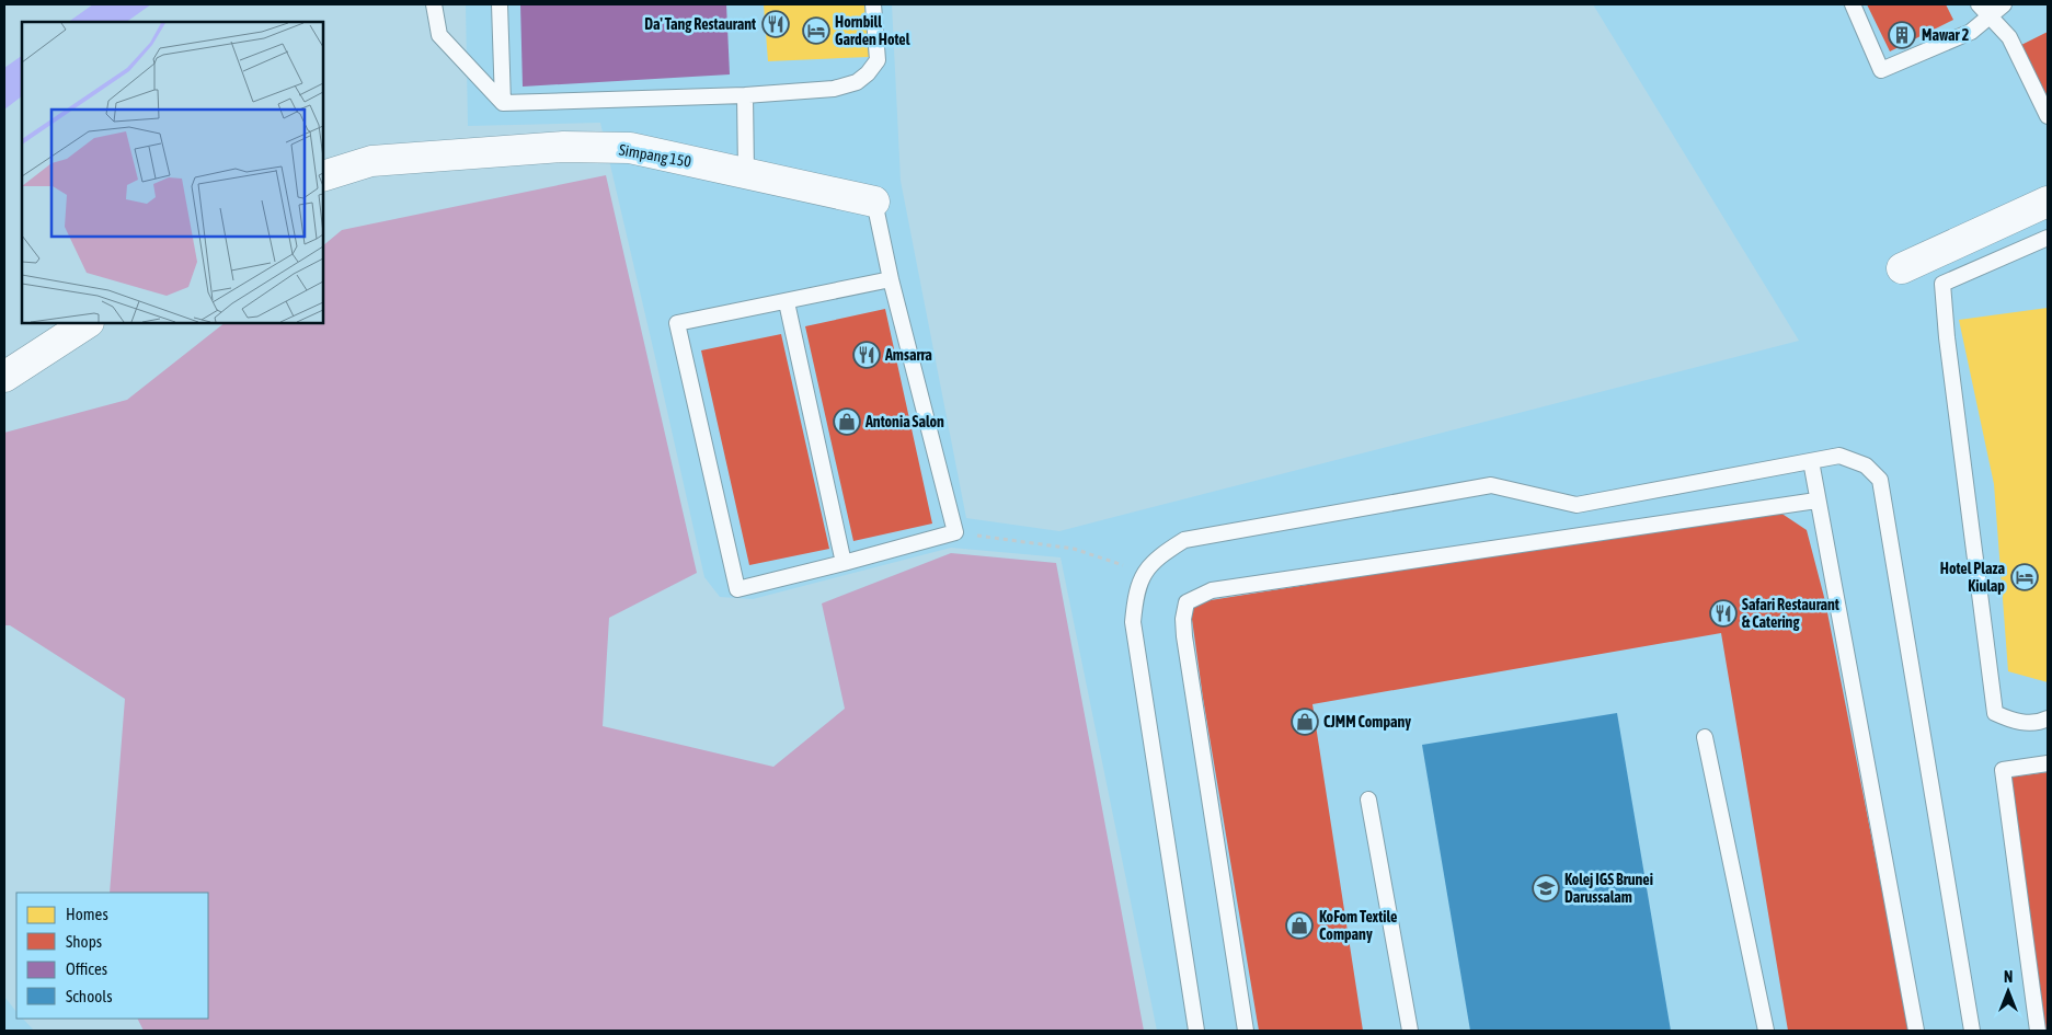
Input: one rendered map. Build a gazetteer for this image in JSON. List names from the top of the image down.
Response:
{
  "streets": {
    "street": ["Simpang 150"]
  },
  "places": {
    "restaurant": ["Da' Tang Restaurant", "Amsarra", "Safari Restaurant & Catering"],
    "hotel": ["Hornbill Garden Hotel", "Hotel Plaza Kiulap"],
    "building": ["Mawar 2"],
    "shop": ["Antonia Salon", "CJMM Company", "KoFom Textile Company"],
    "school or university": ["Kolej IGS Brunei Darussalam"]
  },
  "legend": [
    "Homes",
    "Shops",
    "Offices",
    "Schools"
  ],
  "north": "top"
}
